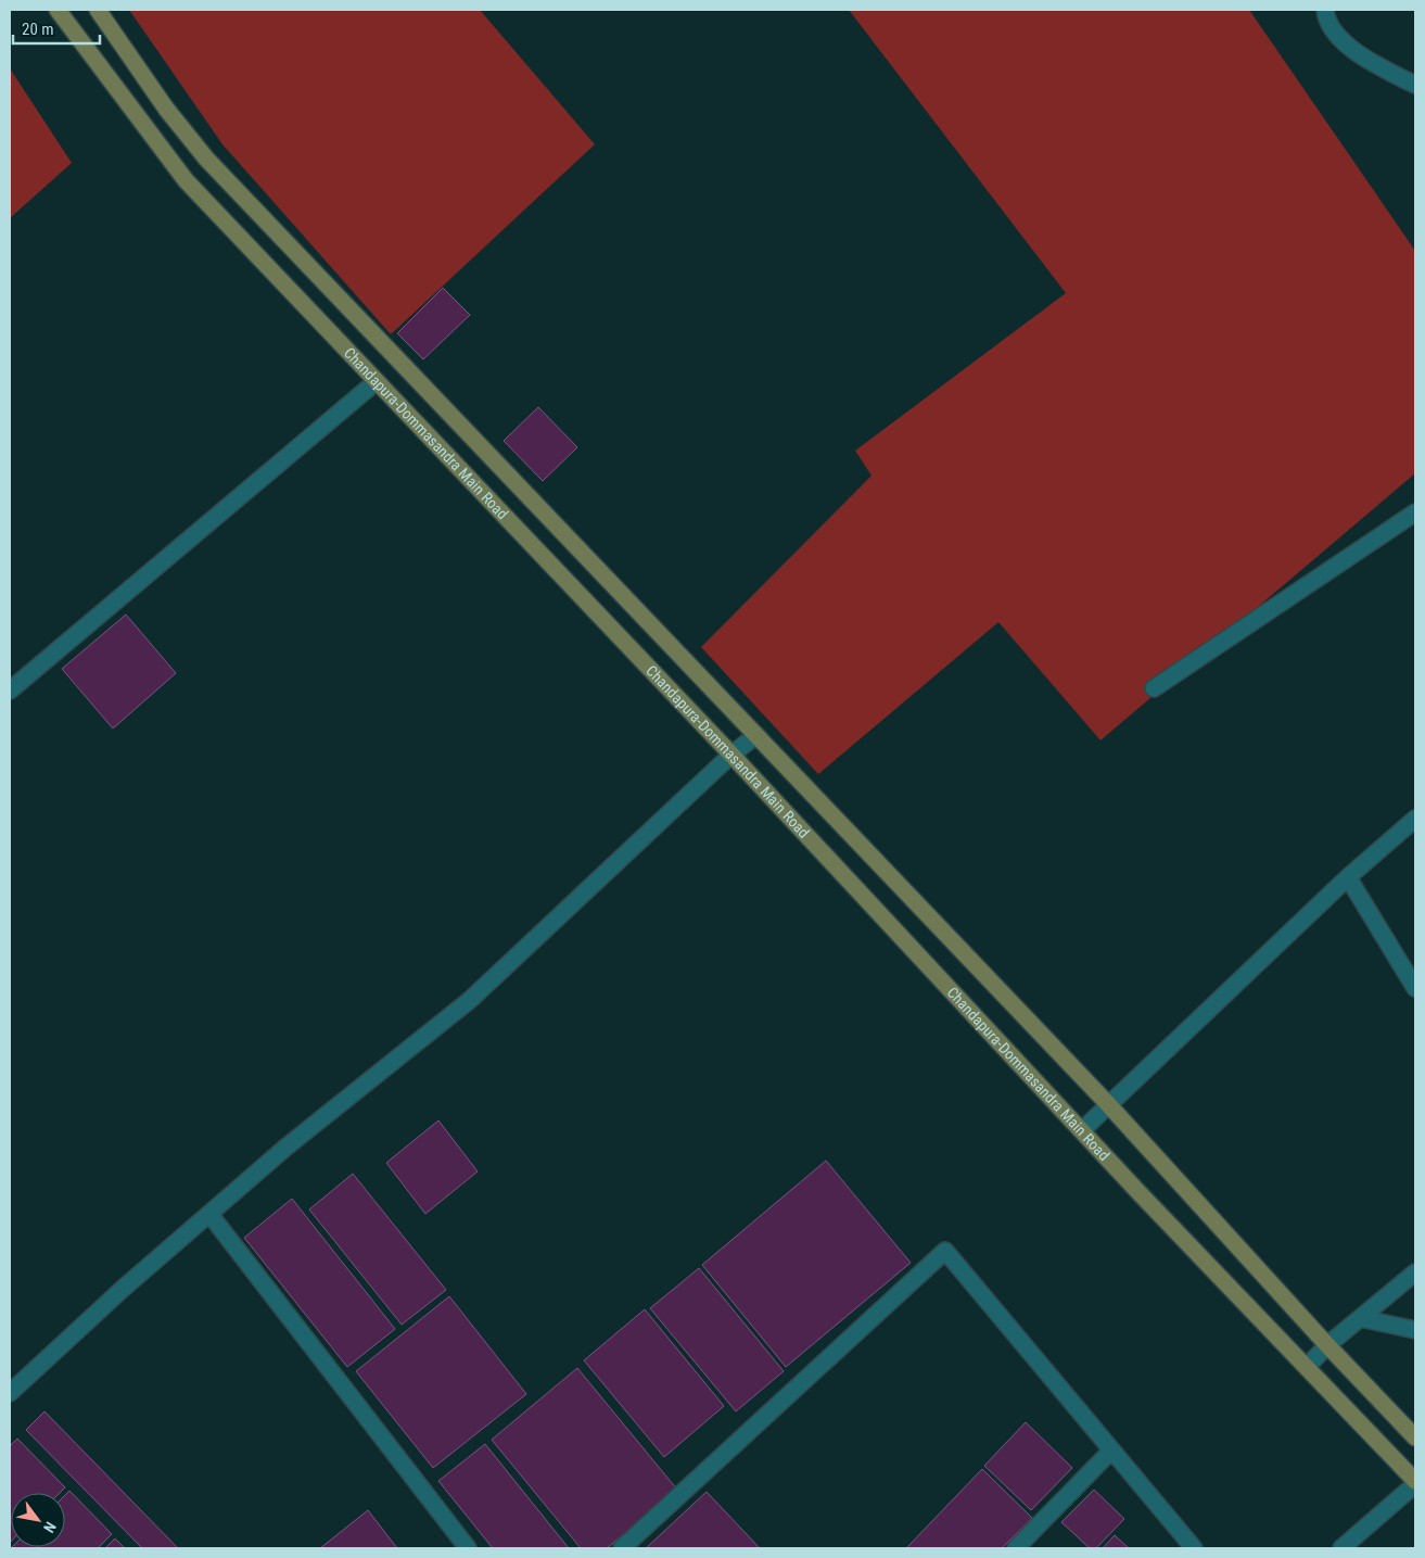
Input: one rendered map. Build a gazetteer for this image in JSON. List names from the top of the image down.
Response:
{
  "streets": {
    "main road": ["Chandapura-Dommasandra Main Road"]
  },
  "scale_bar": "20 m",
  "north": "bottom right"
}
